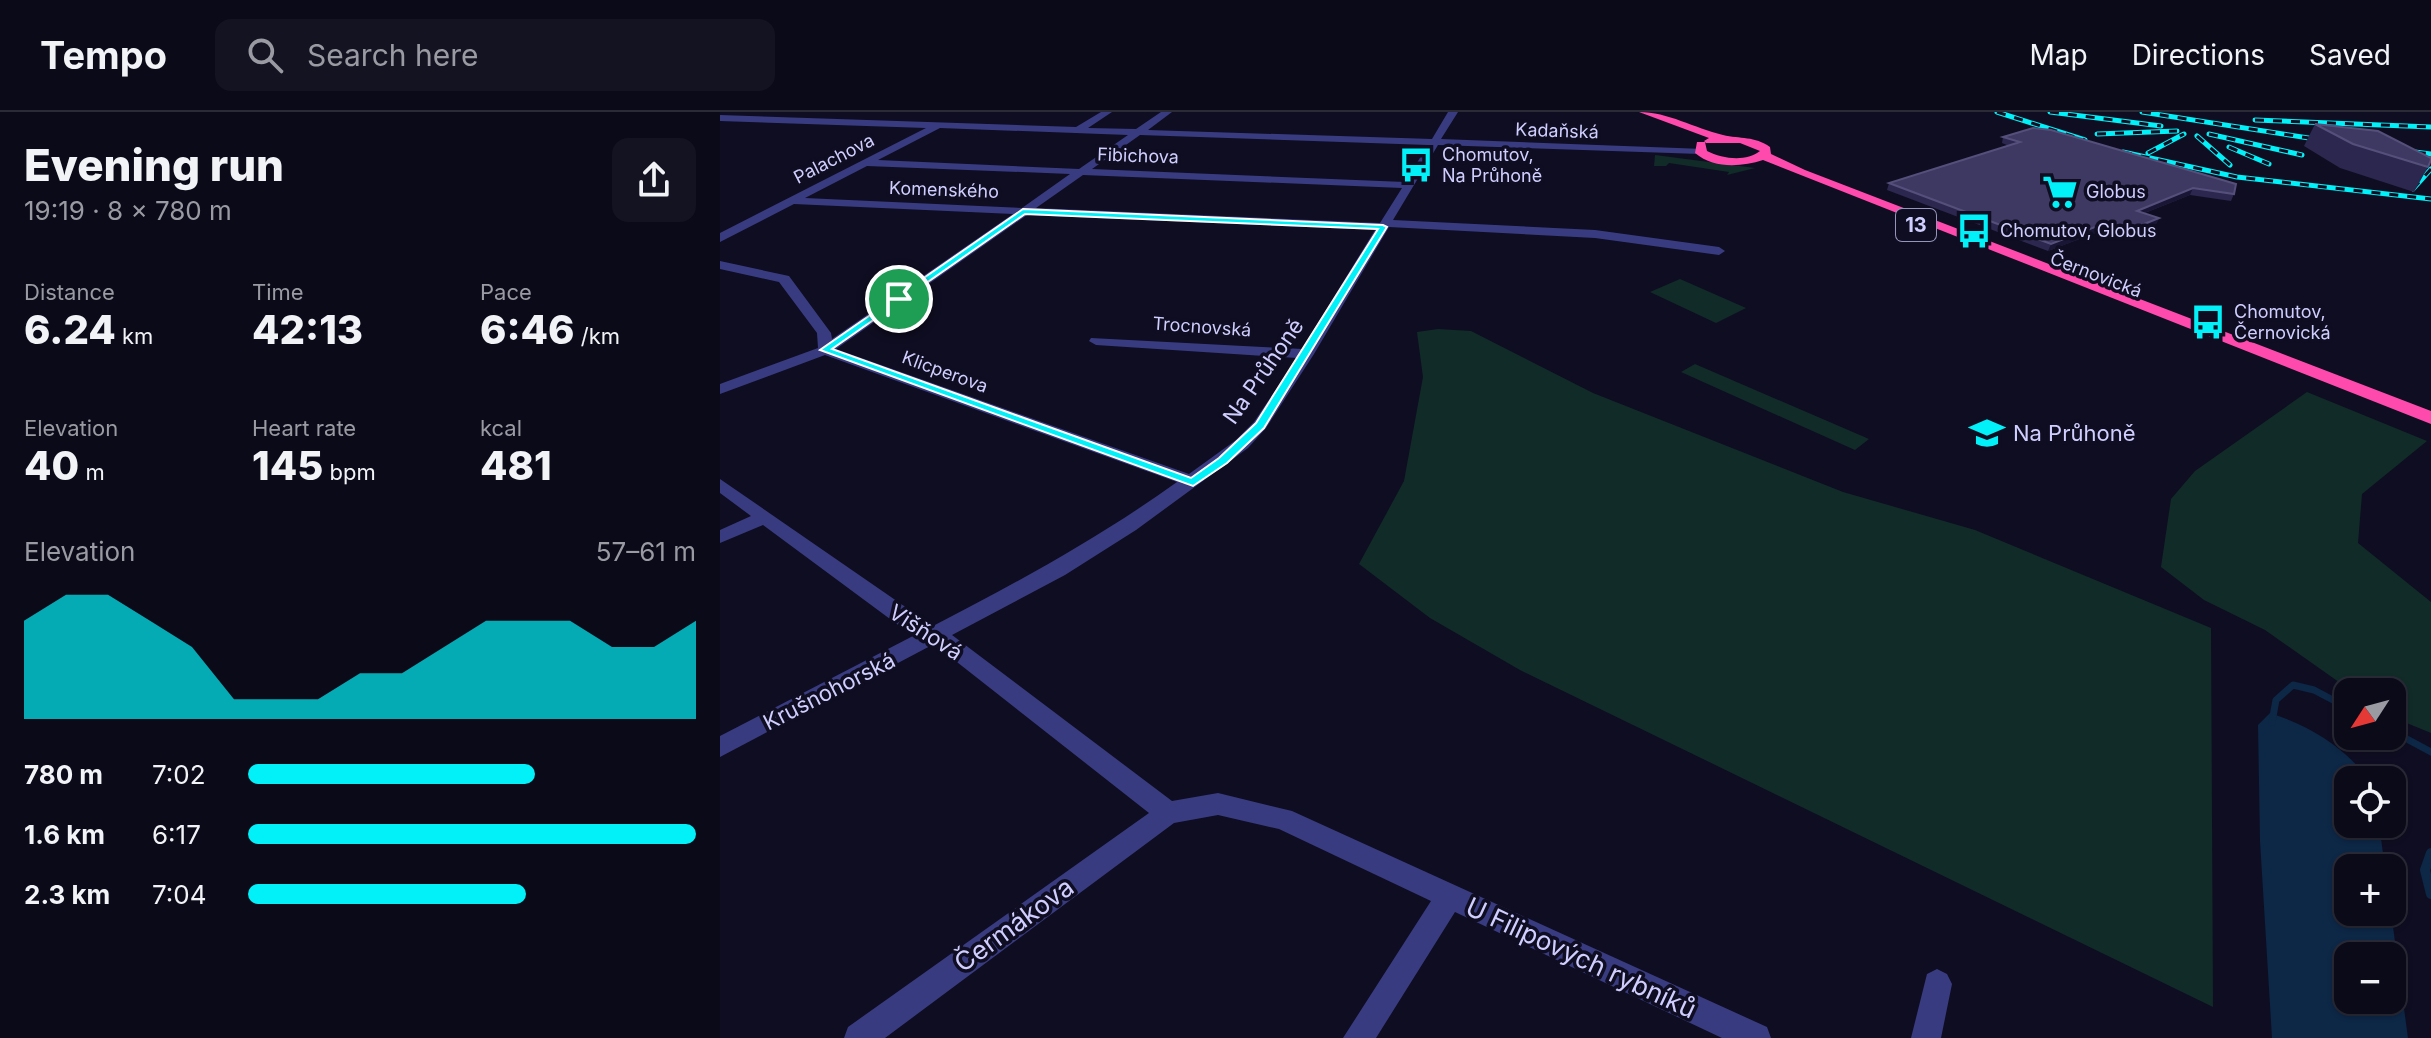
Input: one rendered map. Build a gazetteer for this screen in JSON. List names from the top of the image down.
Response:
{
  "streets": {
    "highway": ["13", "Černovická"],
    "street": [
      "Kadaňská",
      "Fibichova",
      "Palachova",
      "Komenského",
      "Trocnovská",
      "Na Průhoně",
      "Klicperova",
      "Višňová",
      "Krušnohorská",
      "Čermákova",
      "U Filipových rybníků"
    ]
  },
  "crossings": [
    ["Kadaňská", "Palachova"],
    ["Kadaňská", "Černovická"],
    ["Kadaňská", "Na Průhoně"],
    ["Fibichova", "Palachova"],
    ["Fibichova", "Na Průhoně"],
    ["Palachova", "Komenského"],
    ["Komenského", "Na Průhoně"],
    ["Trocnovská", "Na Průhoně"],
    ["Na Průhoně", "Klicperova"],
    ["Na Průhoně", "Višňová"],
    ["Na Průhoně", "Krušnohorská"],
    ["Višňová", "Krušnohorská"],
    ["Višňová", "Čermákova"],
    ["Višňová", "U Filipových rybníků"],
    ["Čermákova", "U Filipových rybníků"]
  ],
  "places": {
    "bus stop": ["Chomutov, Na Průhoně", "Chomutov, Globus", "Chomutov, Černovická"],
    "supermarket": ["Globus"],
    "school or university": ["Na Průhoně"]
  },
  "north": "bottom left",
  "page": {
    "header": "Tempo",
    "search": "Search here",
    "nav": ["Map", "Directions", "Saved"],
    "heading": ["Evening run", "19:19 · 8 × 780 m"],
    "stats": [
      ["Distance", "6.24 km"],
      ["Time", "42:13"],
      ["Pace", "6:46 /km"],
      ["Elevation", "40 m"],
      ["Heart rate", "145 bpm"],
      ["kcal", "481"]
    ],
    "chart": ["Elevation", "57–61 m"],
    "map_buttons": ["+", "−"],
    "list": [
      {
        "name": "780 m",
        "note": "7:02"
      },
      {
        "name": "1.6 km",
        "note": "6:17"
      },
      {
        "name": "2.3 km",
        "note": "7:04"
      }
    ]
  }
}
